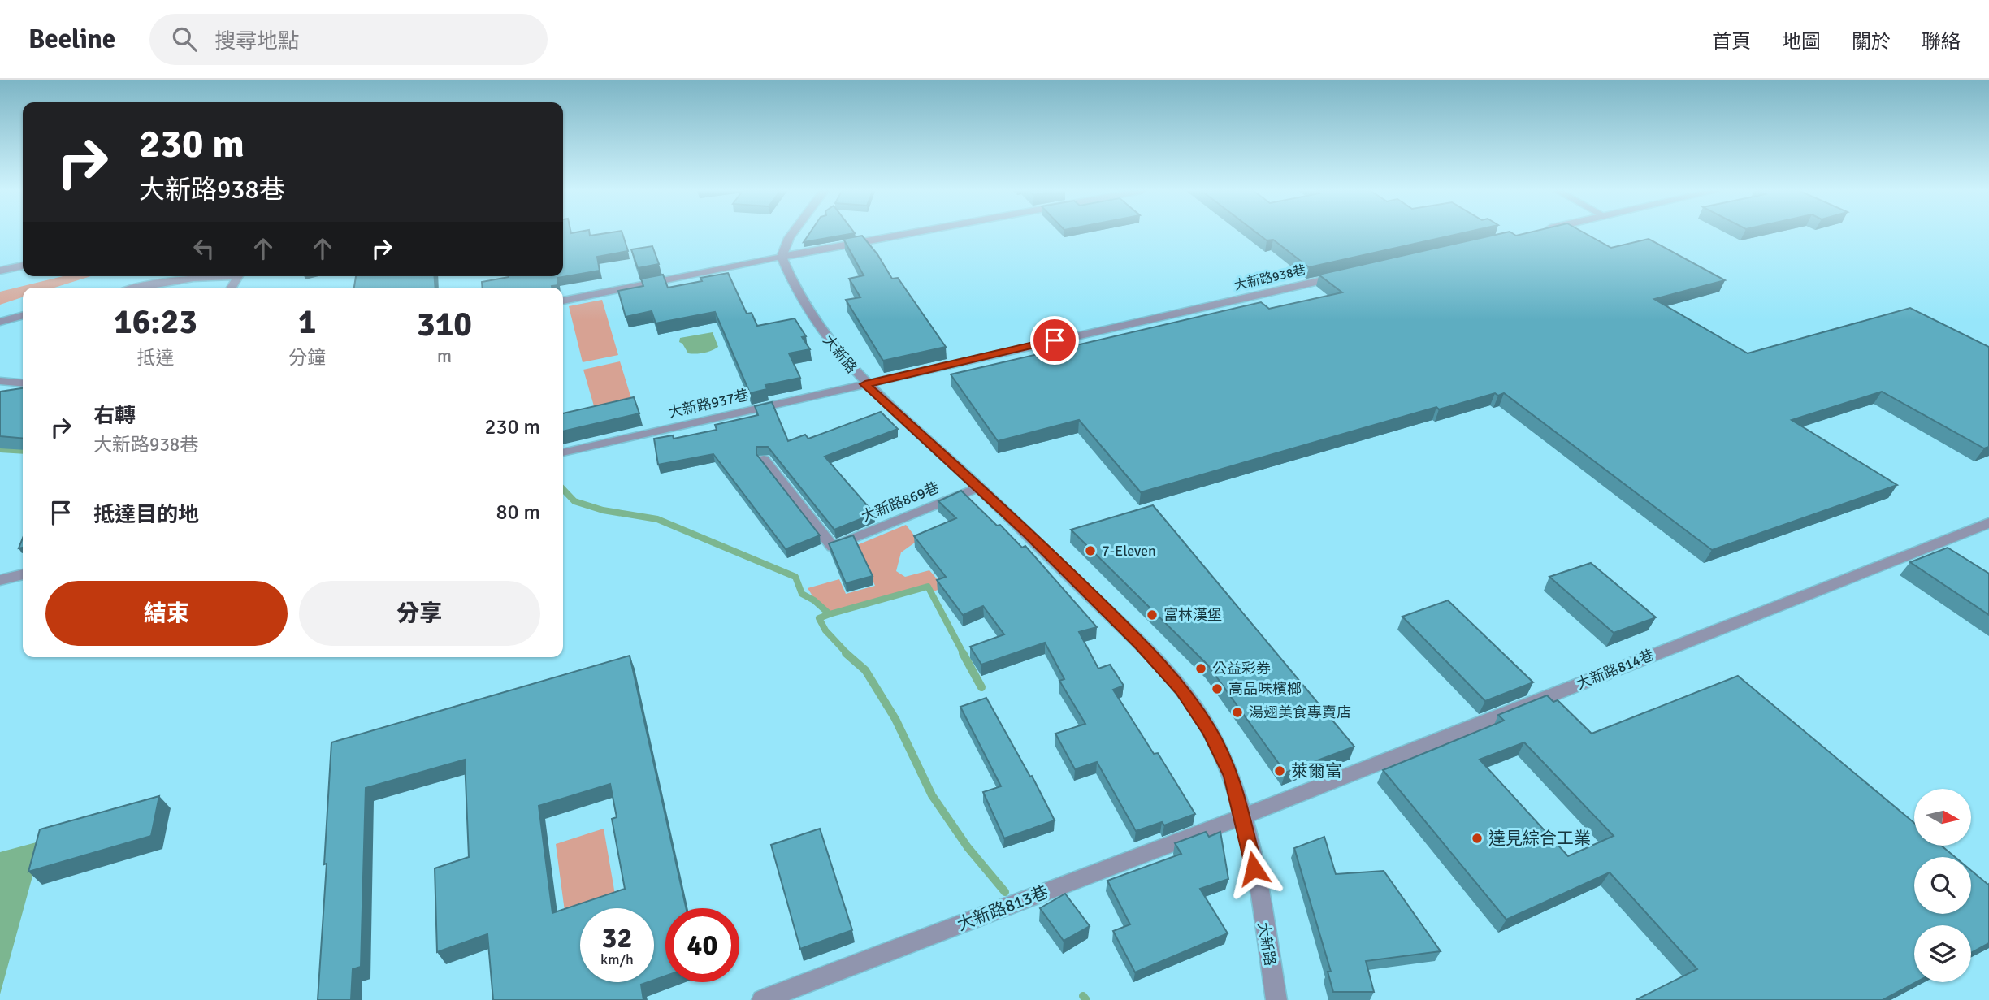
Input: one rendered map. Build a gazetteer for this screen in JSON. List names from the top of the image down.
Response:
{
  "streets": {
    "street": [
      "大新路938巷",
      "大新路",
      "大新路814巷",
      "大新路813巷"
    ],
    "lane": ["大新路937巷", "大新路869巷"]
  },
  "crossings": [
    ["大新路938巷", "大新路"],
    ["大新路938巷", "大新路937巷"],
    ["大新路", "大新路937巷"],
    ["大新路", "大新路869巷"],
    ["大新路", "大新路814巷"],
    ["大新路", "大新路813巷"],
    ["大新路814巷", "大新路813巷"]
  ],
  "places": [
    "7-Eleven",
    "富林漢堡",
    "公益彩券",
    "高品味檳榔",
    "湯翅美食專賣店",
    "萊爾富",
    "達見綜合工業"
  ],
  "north": "right",
  "page": {
    "header": "Beeline",
    "search": "搜尋地點",
    "nav": [
      "首頁",
      "地圖",
      "關於",
      "聯絡"
    ],
    "turn": ["230 m", "大新路938巷"],
    "eta": [
      "16:23",
      "抵達",
      "1",
      "分鐘",
      "310",
      "m"
    ],
    "list": [
      {
        "name": "右轉",
        "note": "大新路938巷",
        "value": "230 m"
      },
      {
        "name": "抵達目的地",
        "value": "80 m"
      }
    ],
    "buttons": ["結束", "分享"],
    "speed": "32 km/h",
    "limit": "40"
  }
}
